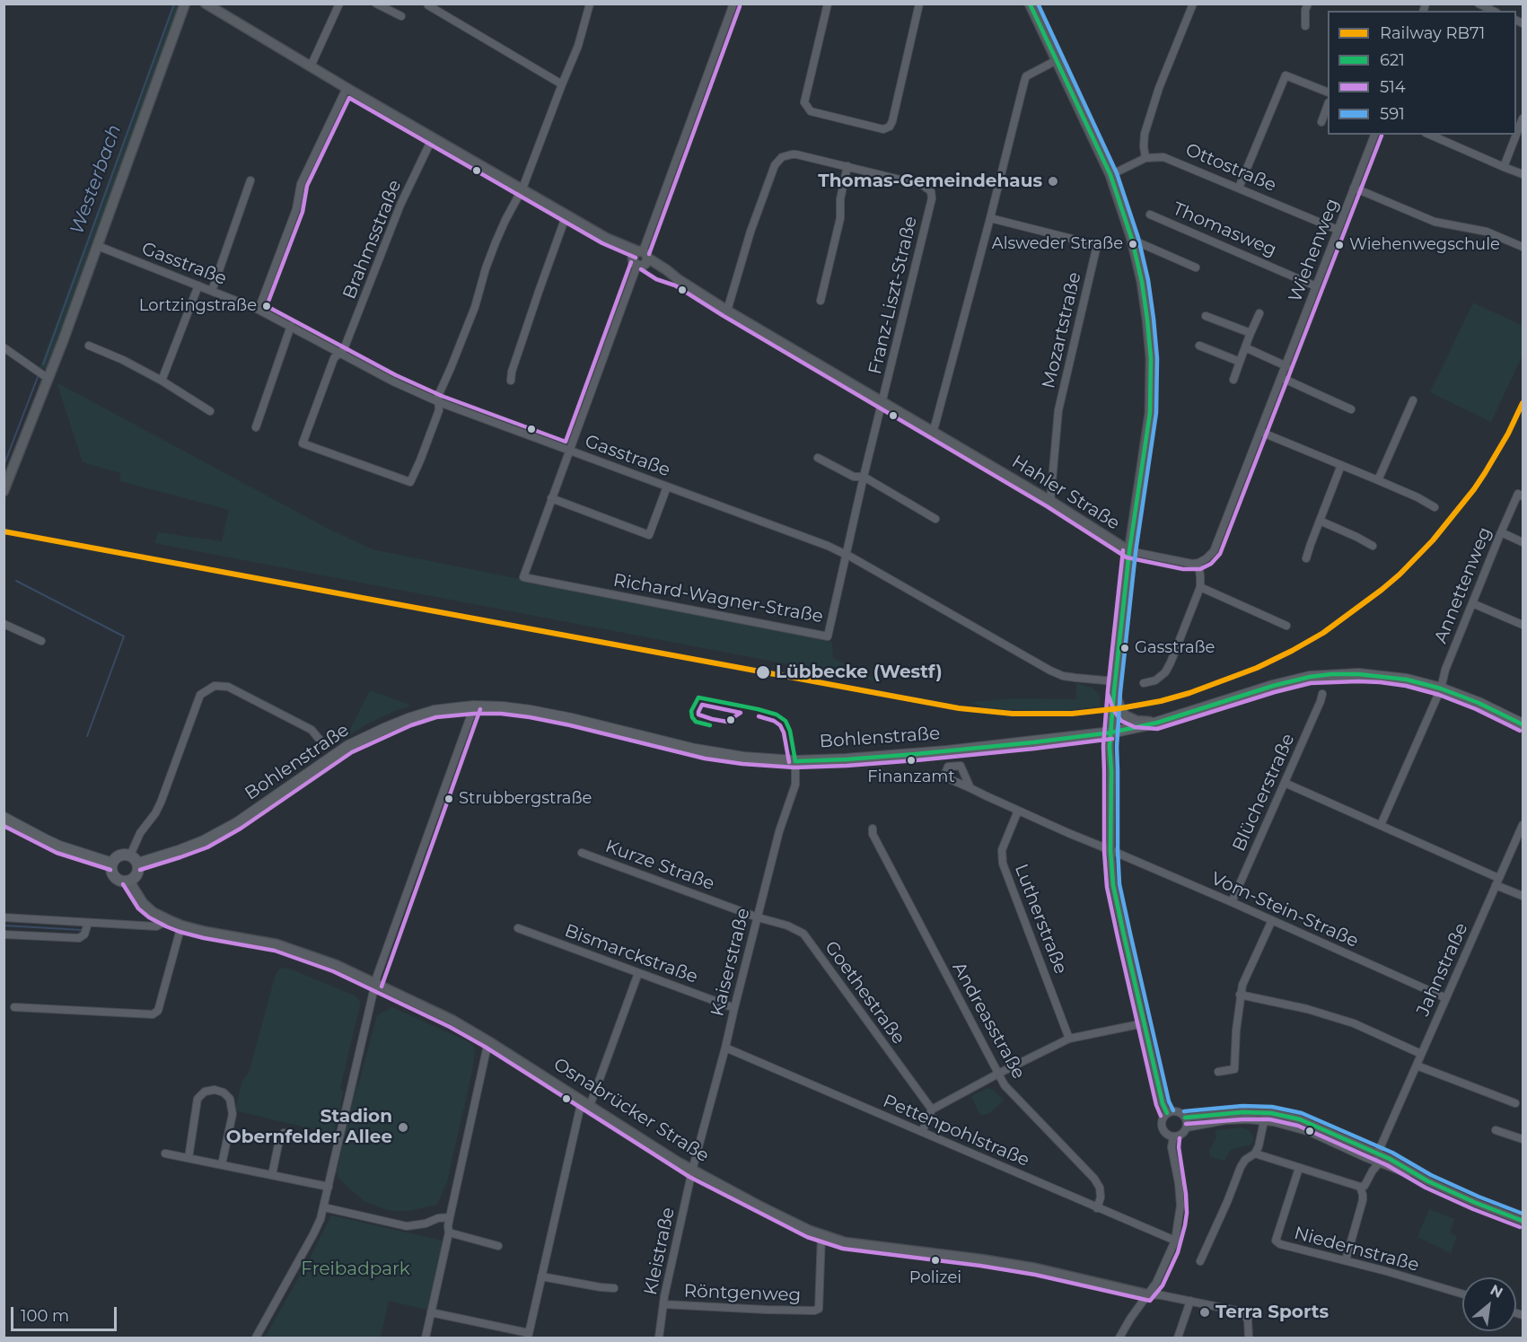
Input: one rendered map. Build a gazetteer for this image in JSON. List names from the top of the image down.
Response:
{
  "streets": {
    "main road": ["Bohlenstraße"],
    "street": [
      "Ottostraße",
      "Thomasweg",
      "Brahmsstraße",
      "Wiehenweg",
      "Gasstraße",
      "Franz-Liszt-Straße",
      "Mozartstraße",
      "Hahler Straße",
      "Annettenweg",
      "Richard-Wagner-Straße",
      "Blücherstraße",
      "Kurze Straße",
      "Vom-Stein-Straße",
      "Lutherstraße",
      "Bismarckstraße",
      "Kaiserstraße",
      "Jahnstraße",
      "Goethestraße",
      "Andreasstraße",
      "Osnabrücker Straße",
      "Pettenpohlstraße",
      "Niedernstraße",
      "Kleistraße",
      "Röntgenweg"
    ]
  },
  "crossings": [
    ["Ottostraße", "Wiehenweg"],
    ["Thomasweg", "Wiehenweg"],
    ["Brahmsstraße", "Gasstraße"],
    ["Brahmsstraße", "Hahler Straße"],
    ["Gasstraße", "Richard-Wagner-Straße"],
    ["Franz-Liszt-Straße", "Hahler Straße"],
    ["Mozartstraße", "Hahler Straße"],
    ["Annettenweg", "Bohlenstraße"],
    ["Bohlenstraße", "Kaiserstraße"],
    ["Bohlenstraße", "Osnabrücker Straße"],
    ["Blücherstraße", "Vom-Stein-Straße"],
    ["Kurze Straße", "Kaiserstraße"],
    ["Kurze Straße", "Goethestraße"],
    ["Vom-Stein-Straße", "Lutherstraße"],
    ["Vom-Stein-Straße", "Jahnstraße"],
    ["Bismarckstraße", "Kaiserstraße"],
    ["Kaiserstraße", "Goethestraße"],
    ["Kaiserstraße", "Osnabrücker Straße"],
    ["Kaiserstraße", "Pettenpohlstraße"],
    ["Kaiserstraße", "Kleistraße"],
    ["Andreasstraße", "Pettenpohlstraße"],
    ["Osnabrücker Straße", "Kleistraße"],
    ["Osnabrücker Straße", "Röntgenweg"],
    ["Kleistraße", "Röntgenweg"]
  ],
  "water": ["Westerbach"],
  "parks": ["Freibadpark"],
  "places": [
    "Thomas-Gemeindehaus",
    "Alsweder Straße",
    "Wiehenwegschule",
    "Lortzingstraße",
    "Gasstraße",
    "Lübbecke (Westf)",
    "Finanzamt",
    "Strubbergstraße",
    "Stadion Obernfelder Allee",
    "Polizei",
    "Terra Sports"
  ],
  "lines": [
    "transit line 621",
    "transit line 591",
    "transit line 514",
    "rail line RB71"
  ],
  "legend": [
    "Railway RB71",
    "621",
    "514",
    "591"
  ],
  "scale_bar": "100 m",
  "north": "top right"
}
